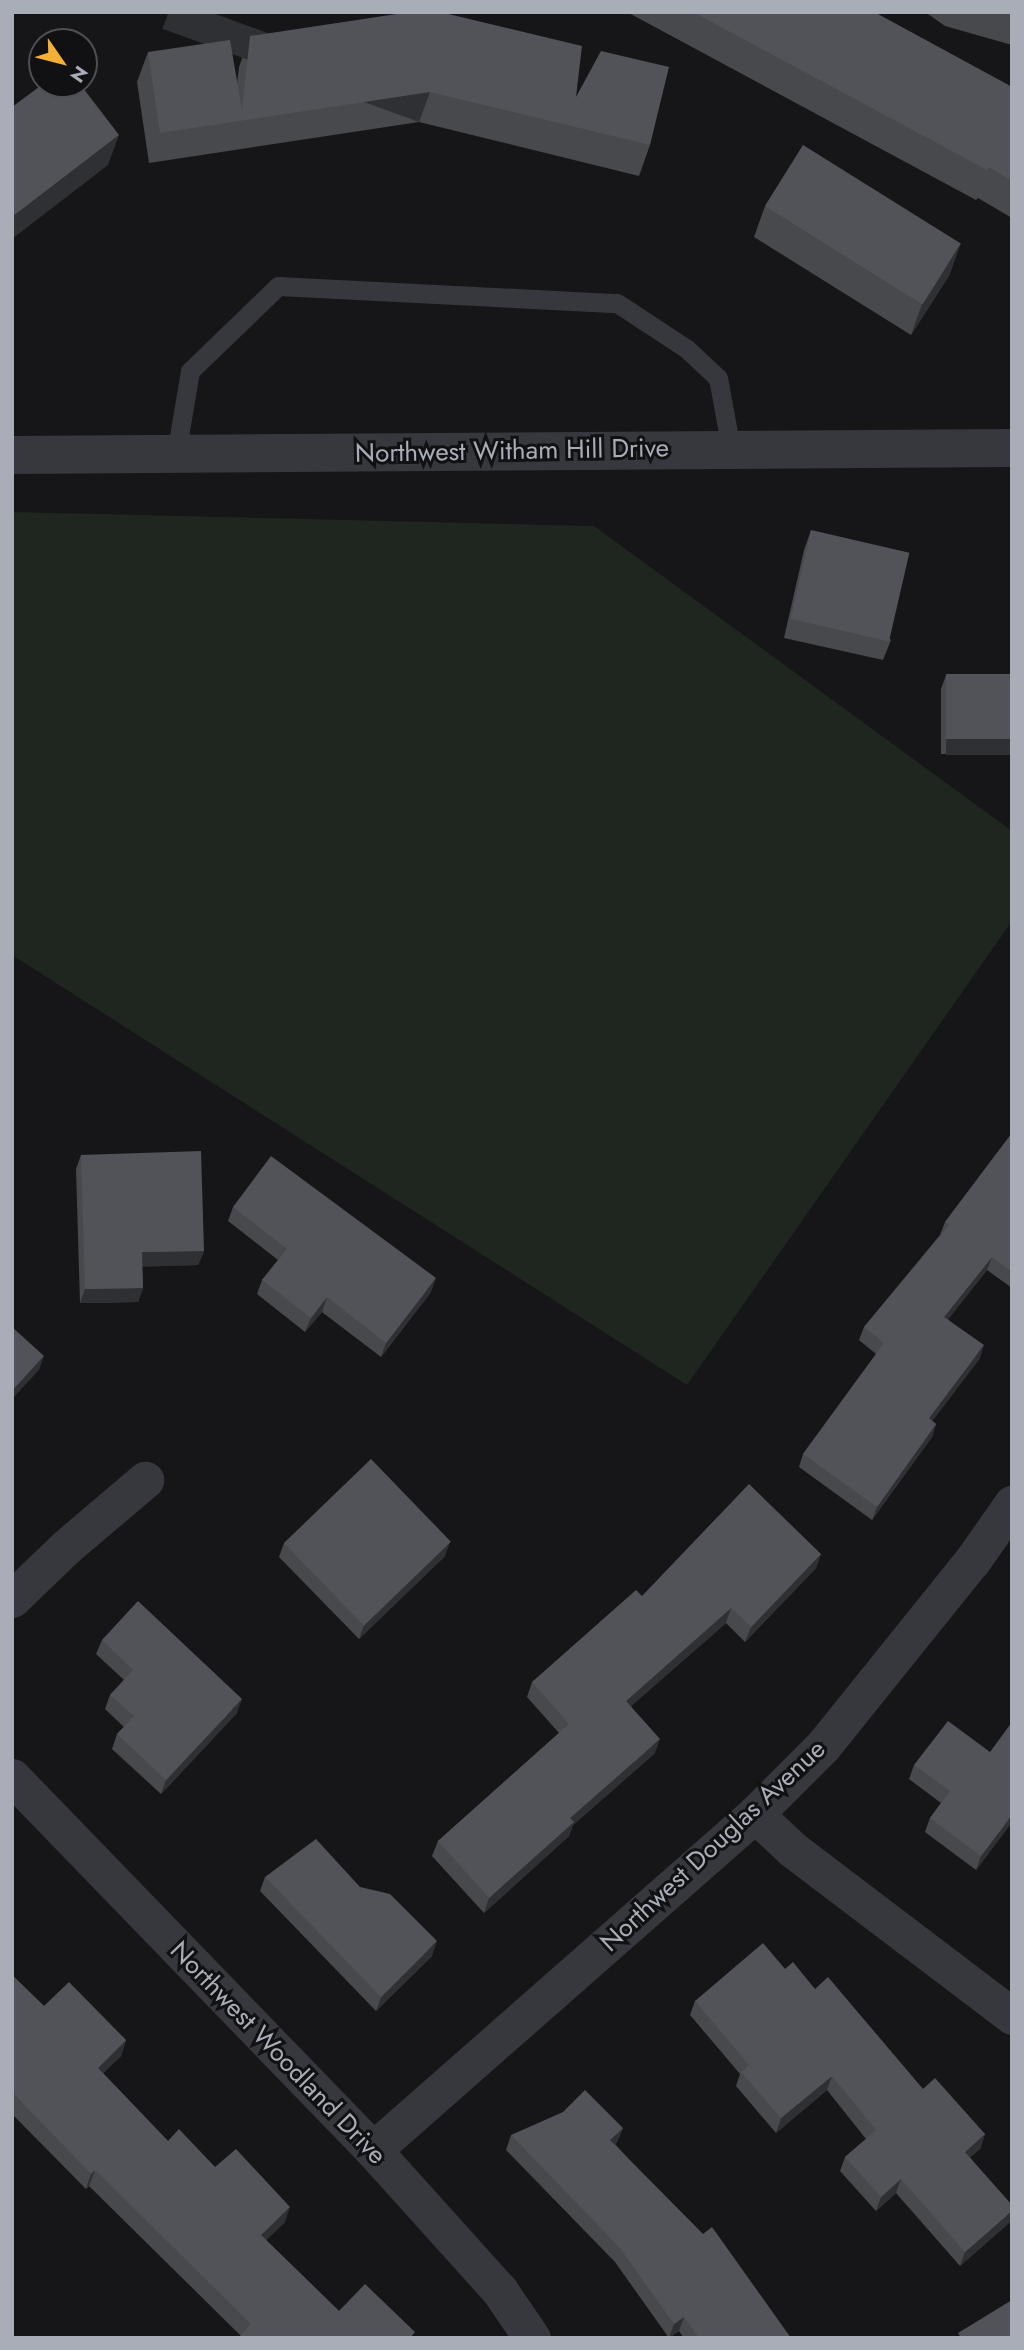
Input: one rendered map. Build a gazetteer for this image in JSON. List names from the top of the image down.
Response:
{
  "streets": {
    "street": ["Northwest Witham Hill Drive", "Northwest Douglas Avenue", "Northwest Woodland Drive"]
  },
  "crossings": [
    ["Northwest Douglas Avenue", "Northwest Woodland Drive"]
  ],
  "north": "bottom right"
}
